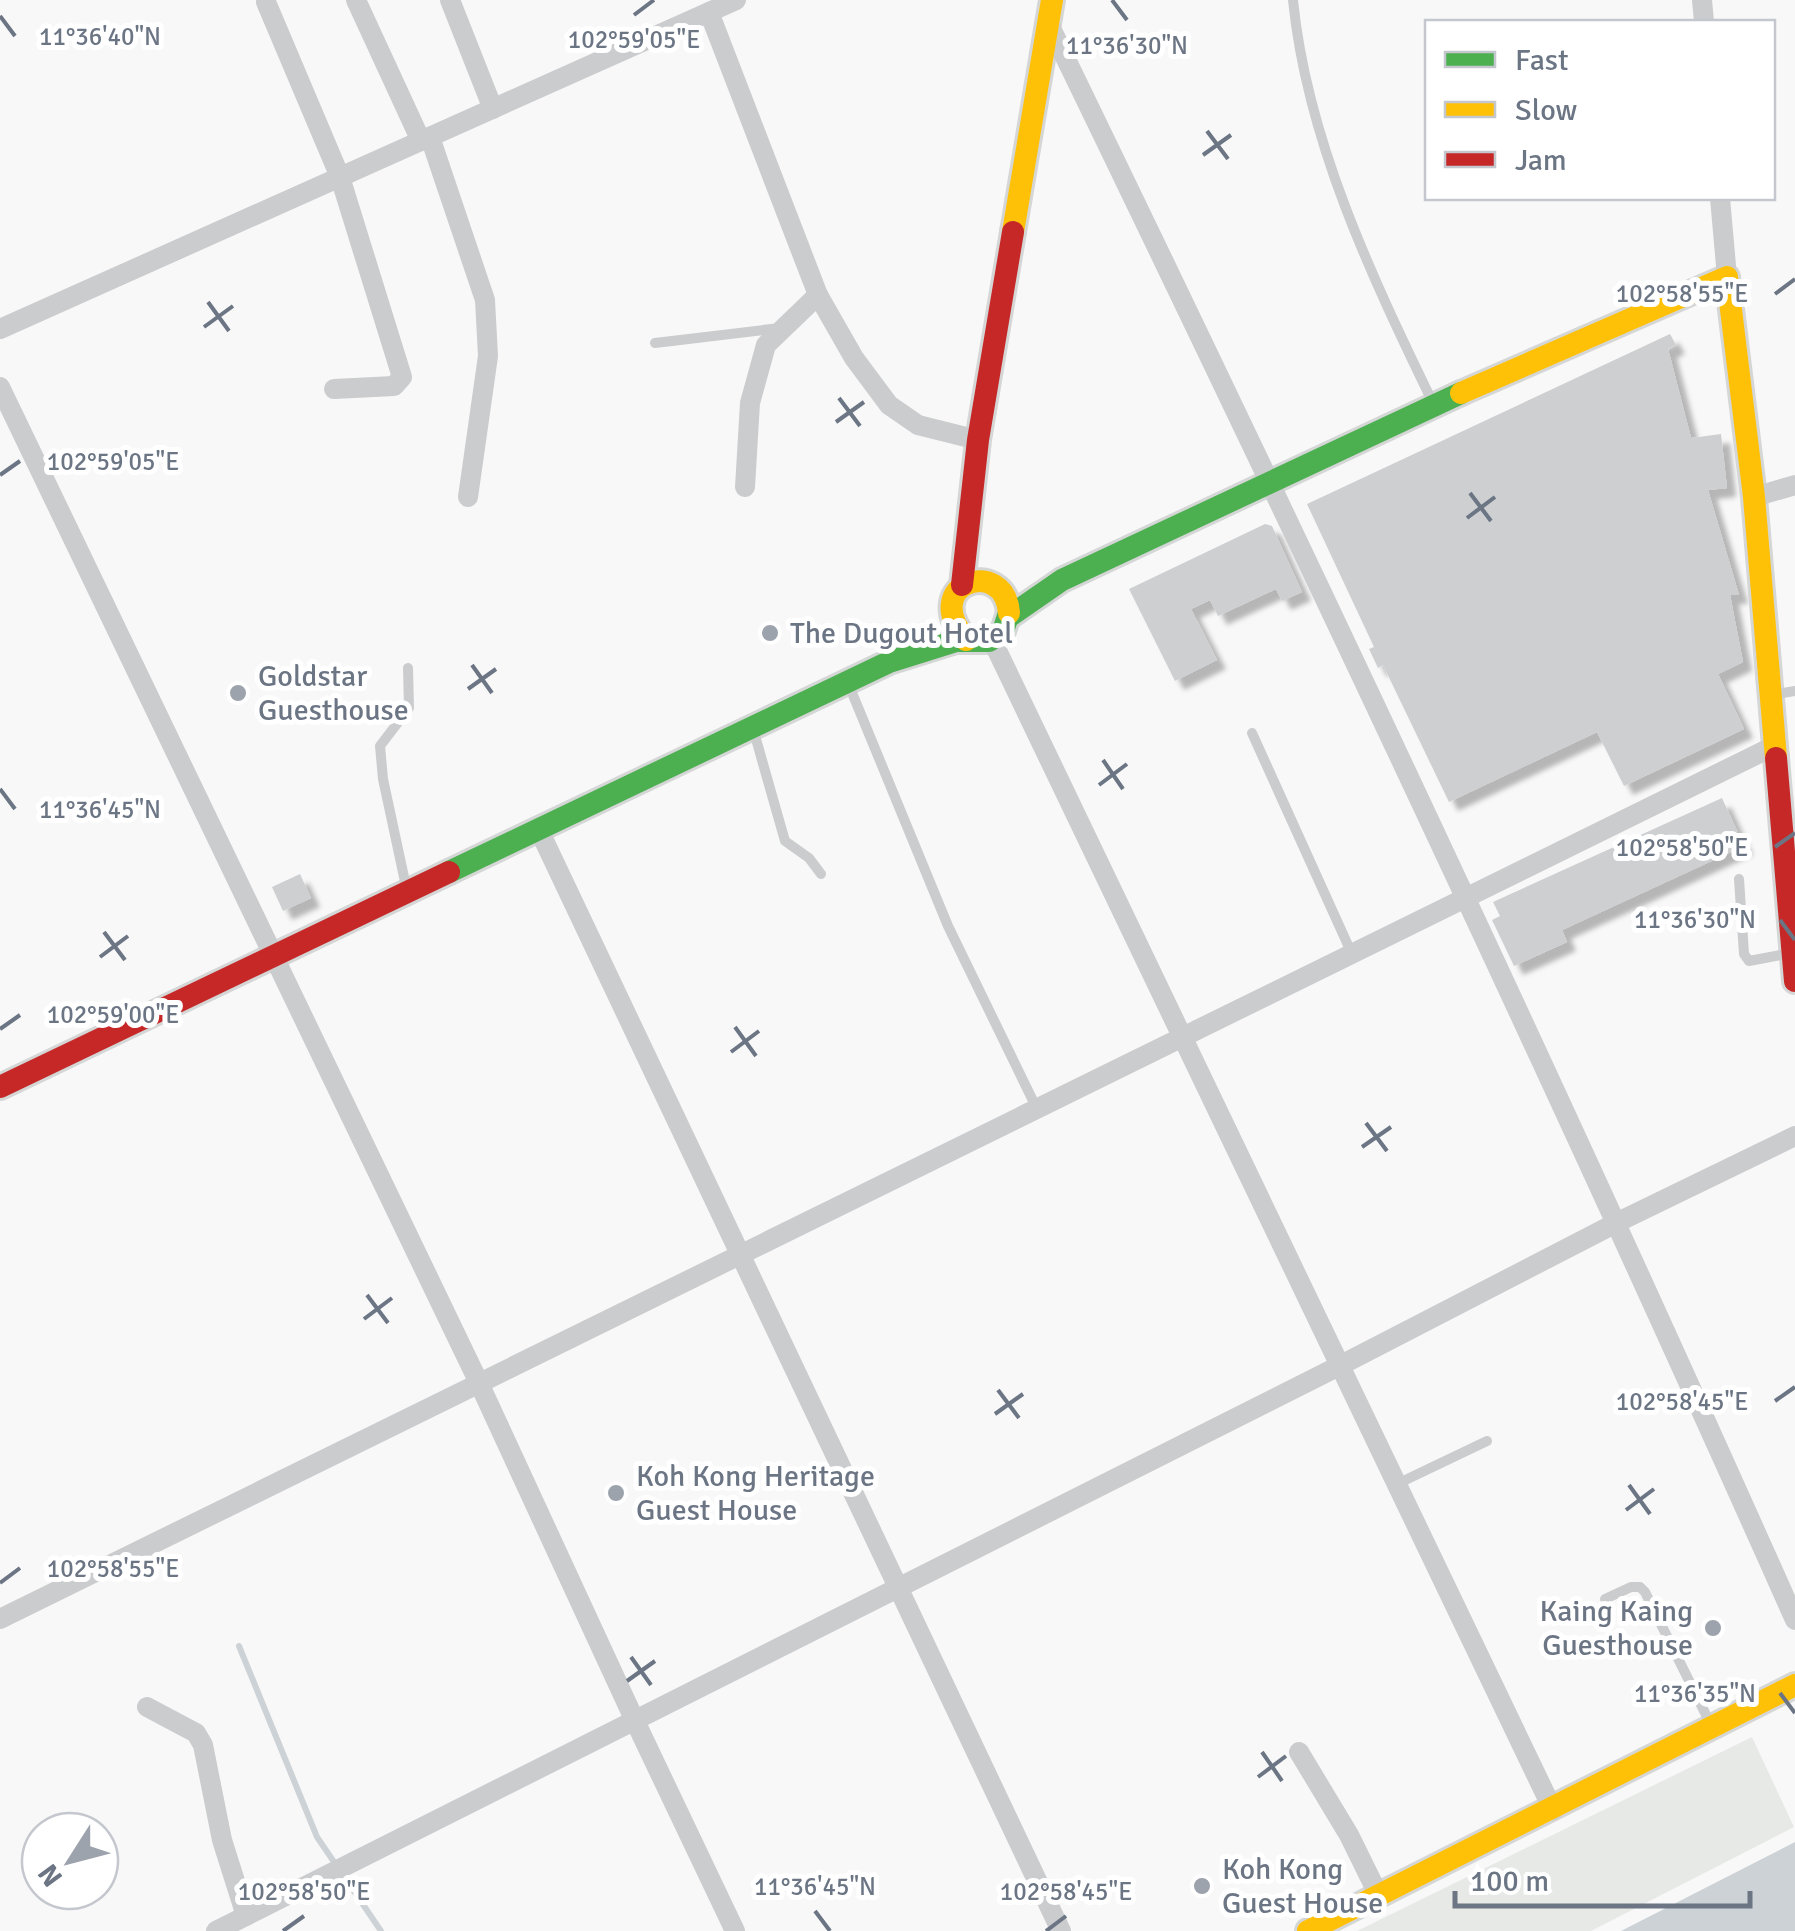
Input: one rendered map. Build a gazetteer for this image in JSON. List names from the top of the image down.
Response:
{
  "places": [
    "The Dugout Hotel",
    "Goldstar Guesthouse",
    "Koh Kong Heritage Guest House",
    "Kaing Kaing Guesthouse",
    "Koh Kong Guest House"
  ],
  "legend": ["Fast", "Slow", "Jam"],
  "scale_bar": "100 m",
  "north": "bottom left",
  "coordinates": [
    "11°36'40\"N",
    "102°59'05\"E",
    "11°36'30\"N",
    "102°58'55\"E",
    "11°36'45\"N",
    "102°58'50\"E",
    "102°59'00\"E",
    "102°58'45\"E",
    "11°36'35\"N"
  ]
}
